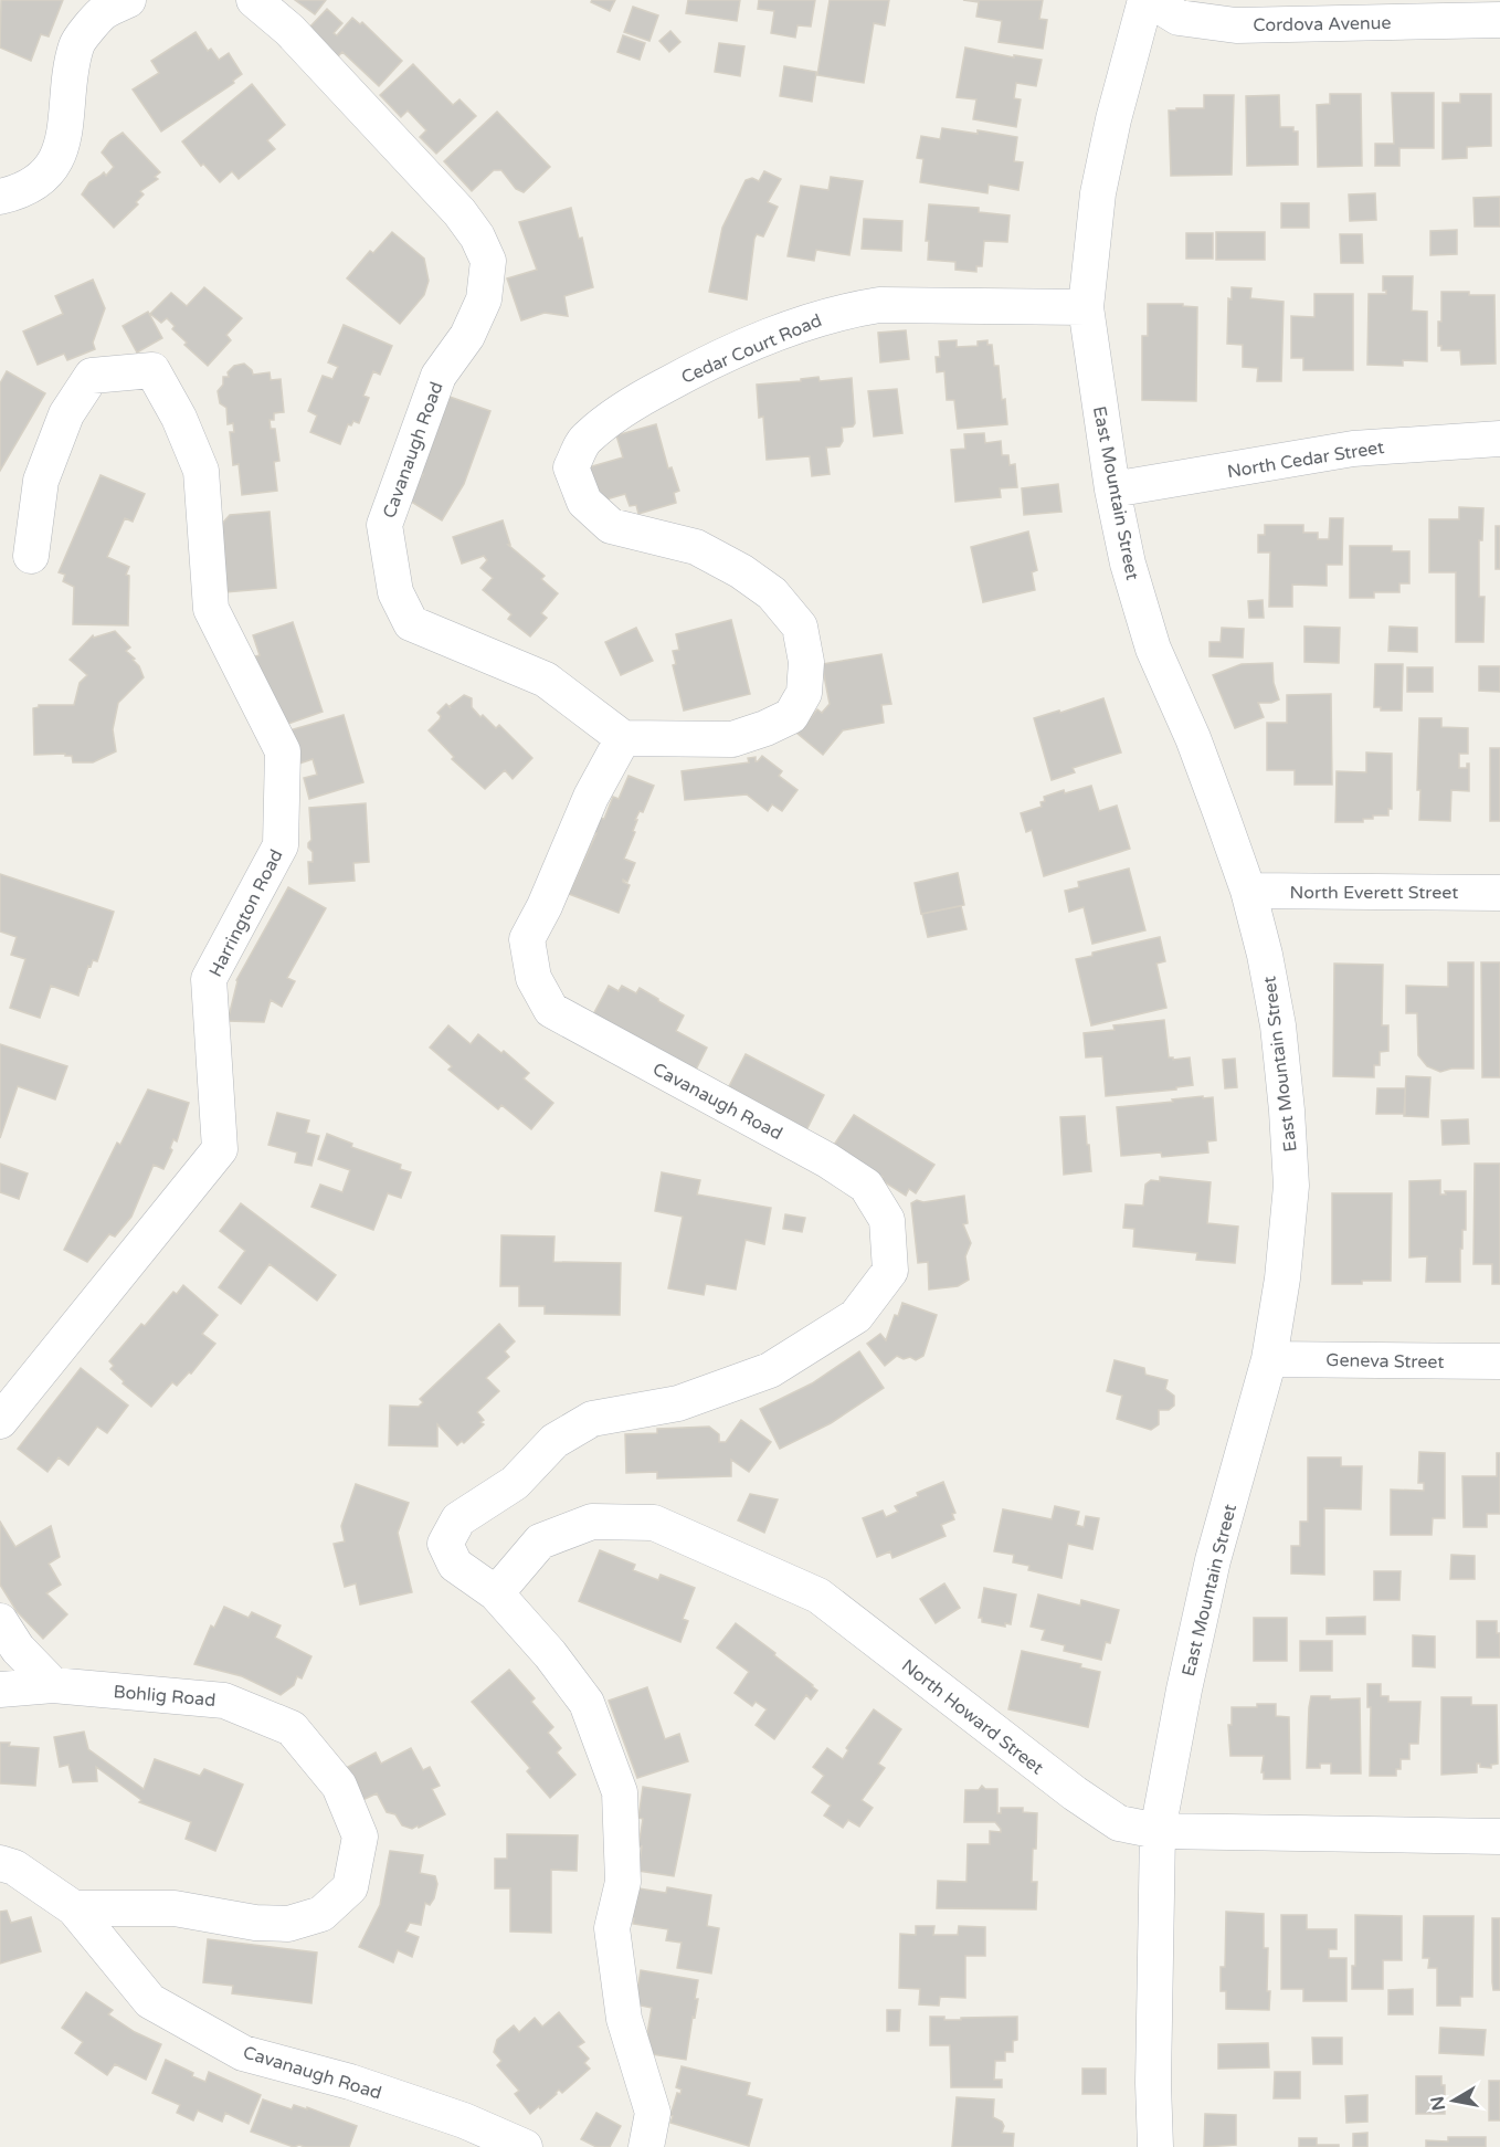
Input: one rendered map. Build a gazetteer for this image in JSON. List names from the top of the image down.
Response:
{
  "streets": {
    "street": [
      "Cordova Avenue",
      "Cedar Court Road",
      "Cavanaugh Road",
      "North Cedar Street",
      "East Mountain Street",
      "North Everett Street",
      "Harrington Road",
      "Geneva Street",
      "Bohlig Road",
      "North Howard Street"
    ]
  },
  "crossings": [
    ["Cordova Avenue", "East Mountain Street"],
    ["Cedar Court Road", "Cavanaugh Road"],
    ["Cedar Court Road", "East Mountain Street"],
    ["Cavanaugh Road", "Bohlig Road"],
    ["Cavanaugh Road", "North Howard Street"],
    ["North Cedar Street", "East Mountain Street"],
    ["East Mountain Street", "North Everett Street"],
    ["East Mountain Street", "Geneva Street"],
    ["East Mountain Street", "North Howard Street"]
  ],
  "north": "left"
}
